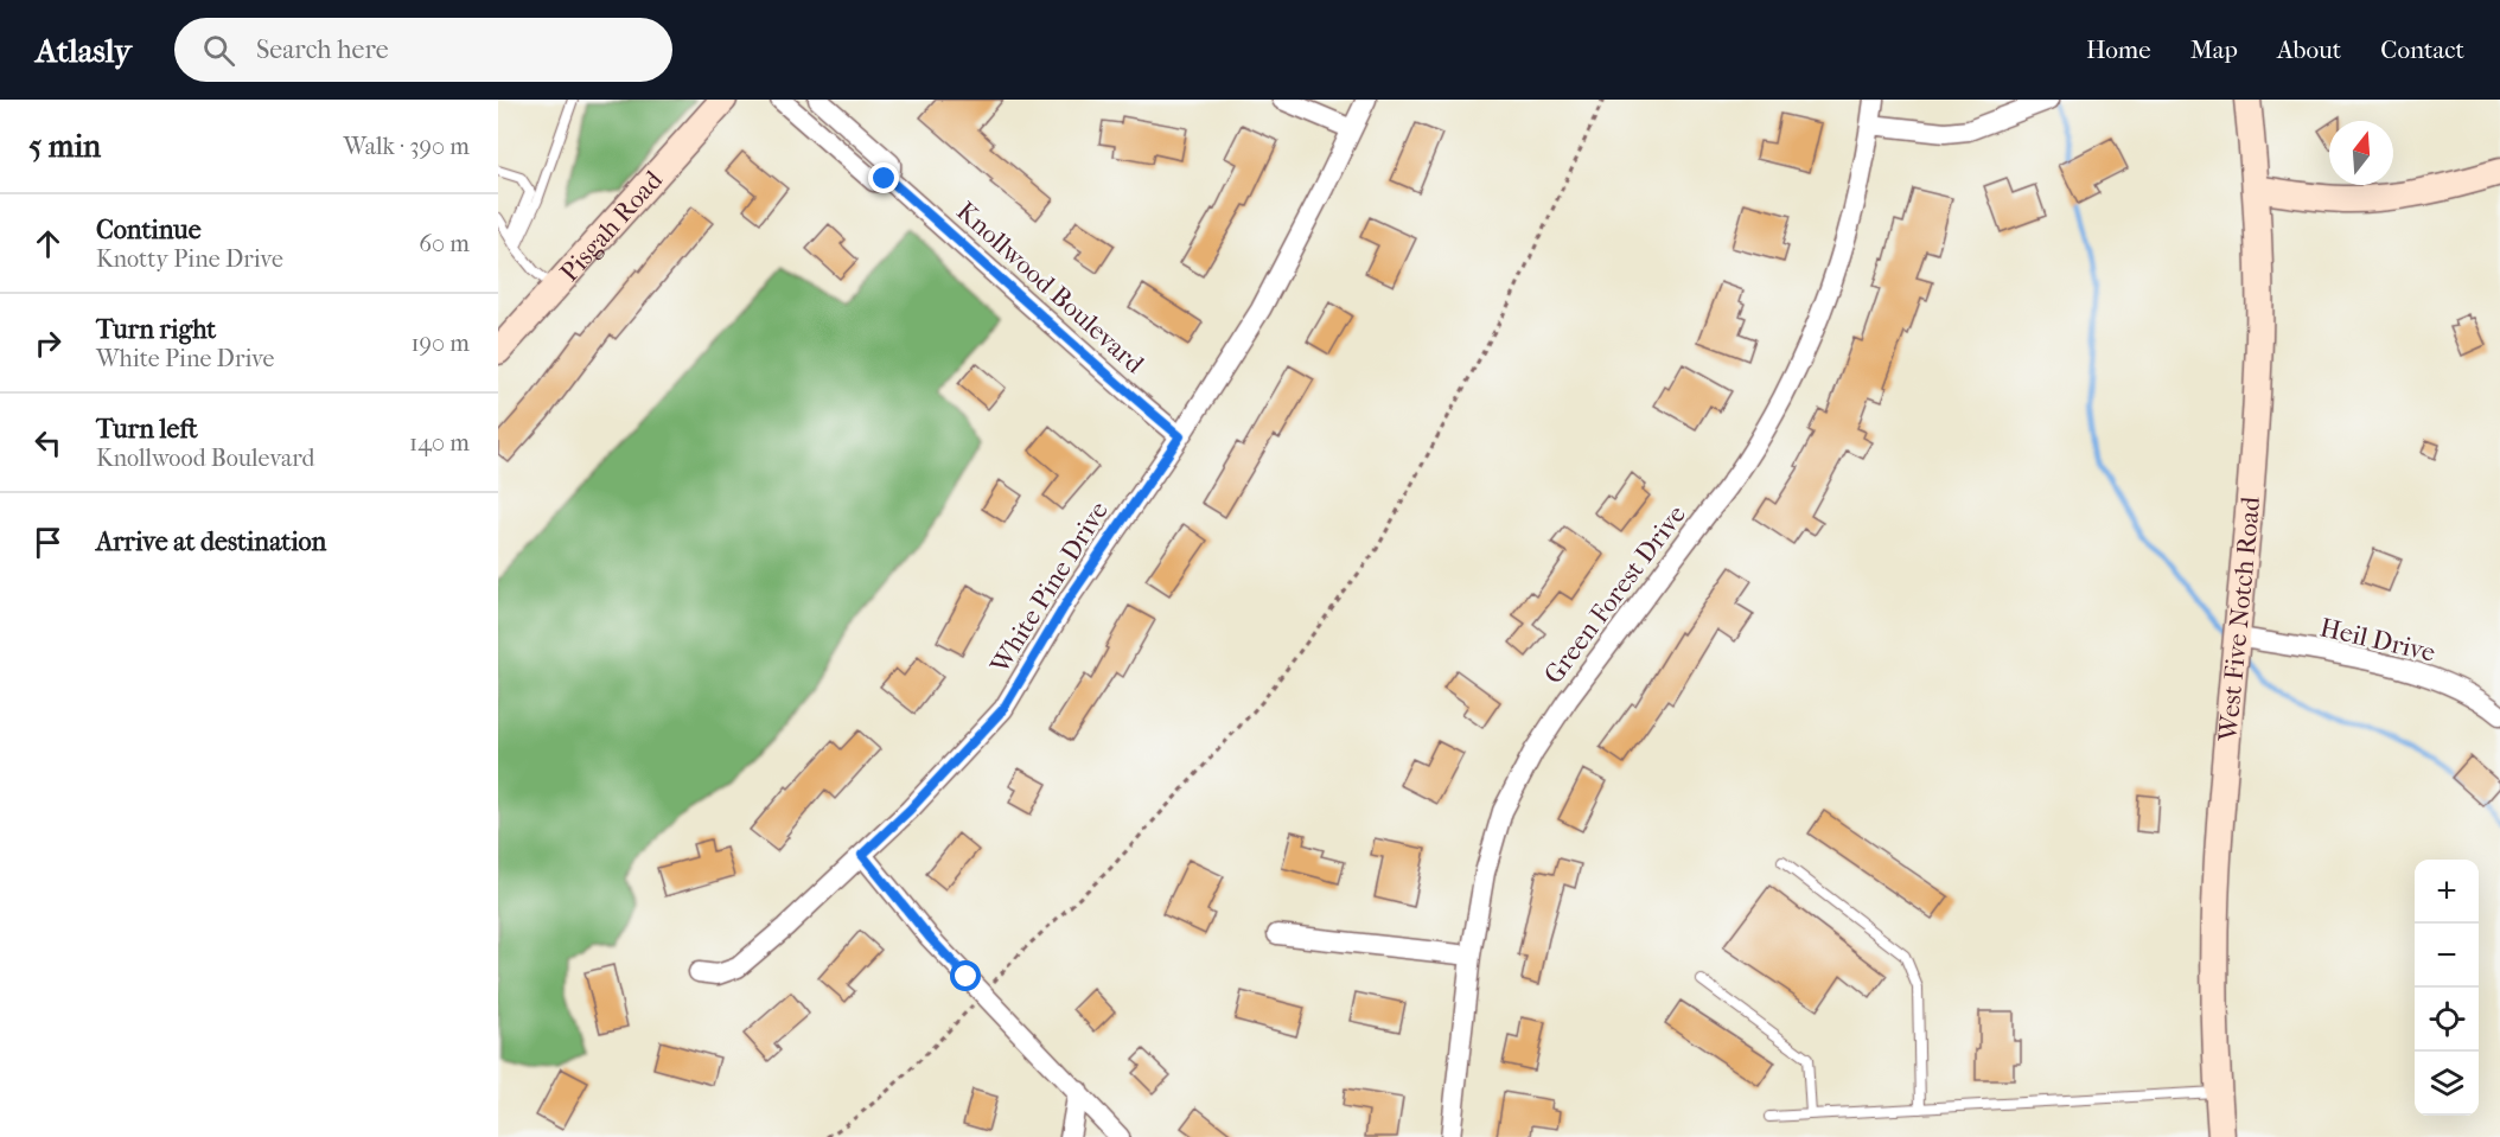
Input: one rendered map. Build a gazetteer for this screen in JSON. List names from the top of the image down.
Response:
{
  "streets": {
    "street": [
      "Pisgah Road",
      "Knollwood Boulevard",
      "White Pine Drive",
      "Green Forest Drive",
      "West Five Notch Road",
      "Heil Drive"
    ]
  },
  "crossings": [
    ["Knollwood Boulevard", "White Pine Drive"],
    ["West Five Notch Road", "Heil Drive"]
  ],
  "north": "top",
  "page": {
    "header": "Atlasly",
    "search": "Search here",
    "nav": [
      "Home",
      "Map",
      "About",
      "Contact"
    ],
    "heading": ["5 min", "Walk · 390 m"],
    "list": [
      ["Continue", "Knotty Pine Drive", "60 m"],
      ["Turn right", "White Pine Drive", "190 m"],
      ["Turn left", "Knollwood Boulevard", "140 m"],
      "Arrive at destination"
    ],
    "map_buttons": ["+", "−"]
  }
}
